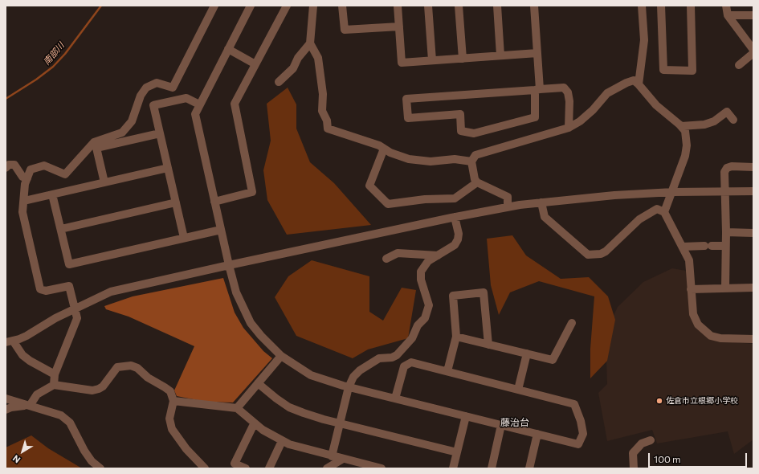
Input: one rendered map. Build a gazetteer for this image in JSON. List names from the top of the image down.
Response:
{
  "districts": ["藤治台"],
  "water": ["南部川"],
  "places": ["佐倉市立根郷小学校"],
  "scale_bar": "100 m",
  "north": "bottom left"
}
